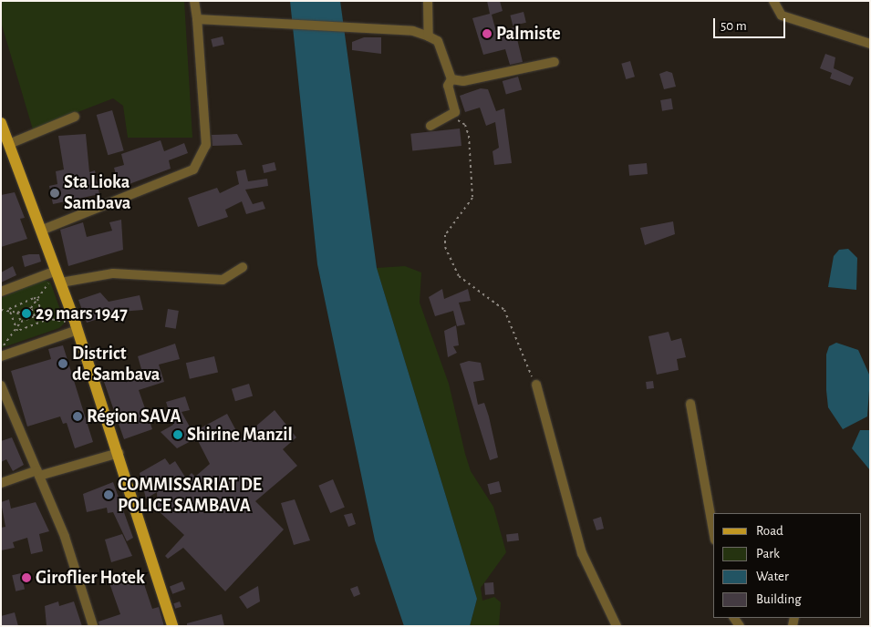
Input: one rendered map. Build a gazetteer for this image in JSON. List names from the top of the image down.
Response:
{
  "places": [
    "Palmiste",
    "Sta Lioka Sambava",
    "29 mars 1947",
    "District de Sambava",
    "Région SAVA",
    "Shirine Manzil",
    "COMMISSARIAT DE POLICE SAMBAVA",
    "Giroflier Hotek"
  ],
  "legend": [
    "Road",
    "Park",
    "Water",
    "Building"
  ],
  "scale_bar": "50 m"
}
